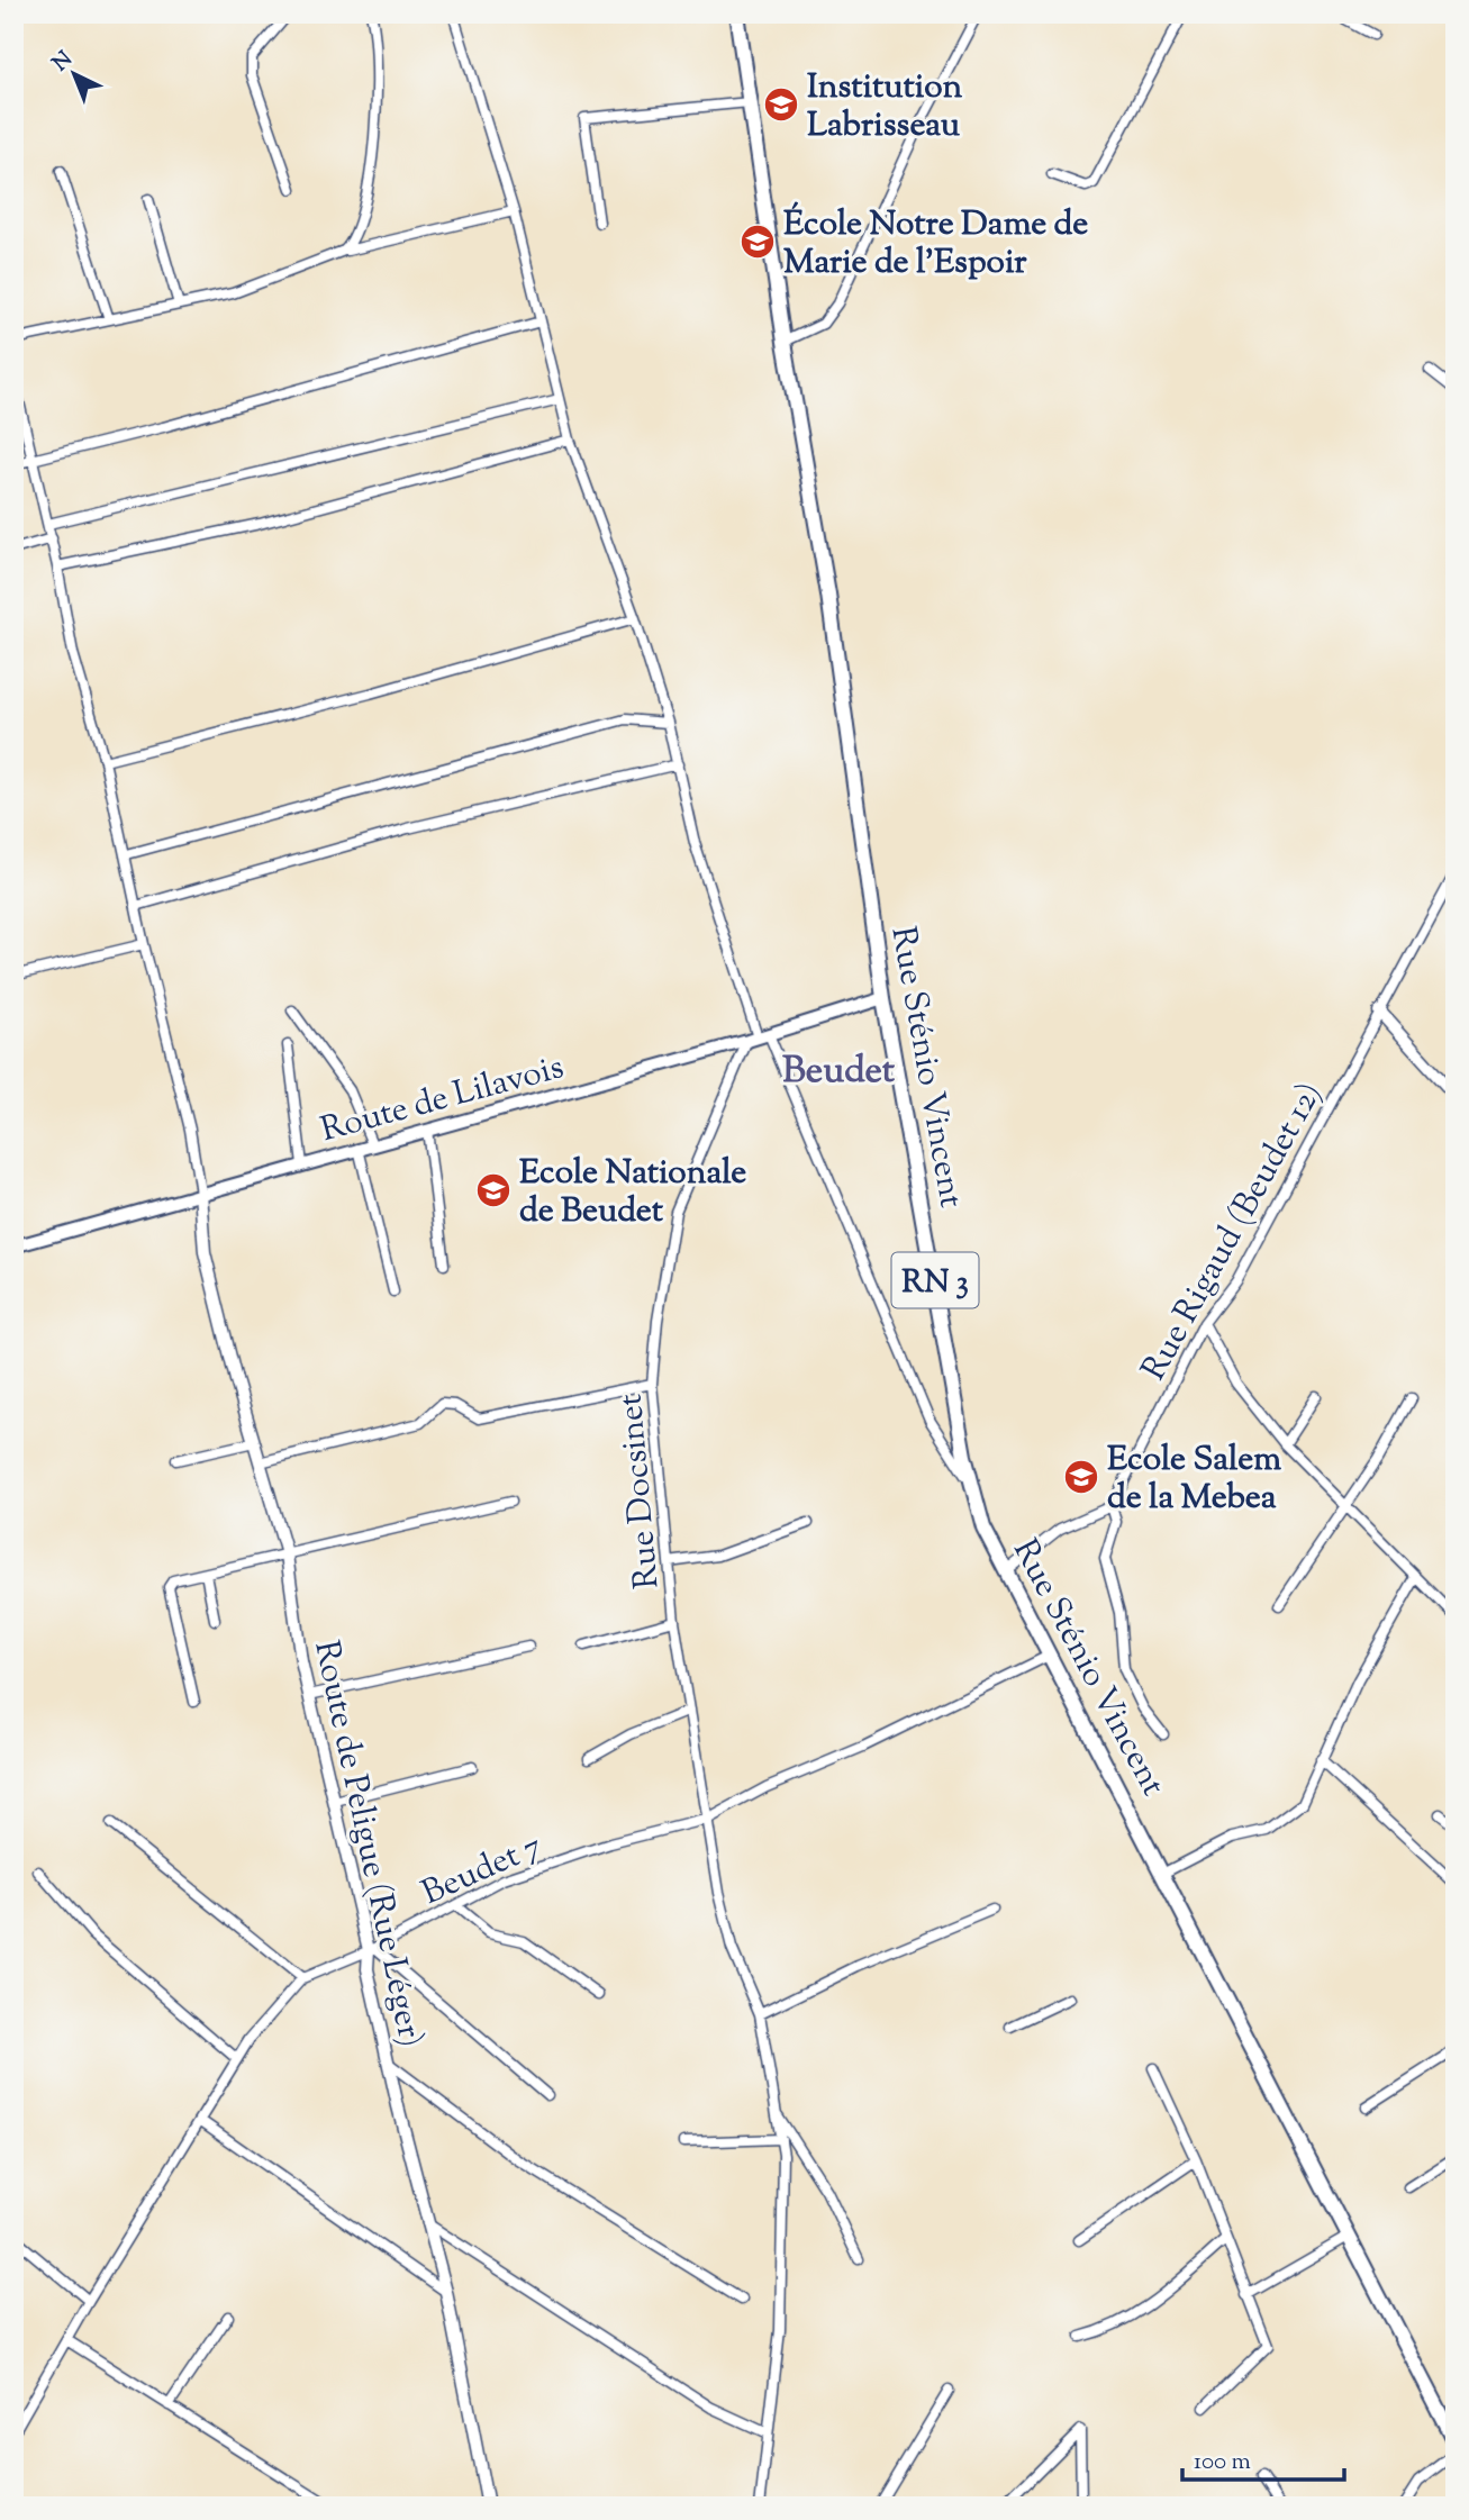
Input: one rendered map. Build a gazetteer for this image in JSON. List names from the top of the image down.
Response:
{
  "streets": {
    "main road": ["Rue Sténio Vincent", "Route de Lilavois", "RN 3"],
    "street": [
      "Rue Rigaud (Beudet 12)",
      "Rue Docsinet",
      "Route de Peligue (Rue Léger)",
      "Beudet 7"
    ]
  },
  "crossings": [
    ["Rue Sténio Vincent", "Route de Lilavois"],
    ["Rue Sténio Vincent", "Beudet 7"],
    ["Route de Lilavois", "Rue Docsinet"],
    ["Route de Lilavois", "Route de Peligue (Rue Léger)"],
    ["Rue Docsinet", "Beudet 7"],
    ["Route de Peligue (Rue Léger)", "Beudet 7"]
  ],
  "districts": ["Beudet"],
  "places": {
    "school or university": [
      "Institution Labrisseau",
      "École Notre Dame de Marie de l'Espoir",
      "Ecole Nationale de Beudet",
      "Ecole Salem de la Mebea"
    ]
  },
  "scale_bar": "100 m",
  "north": "top left"
}
